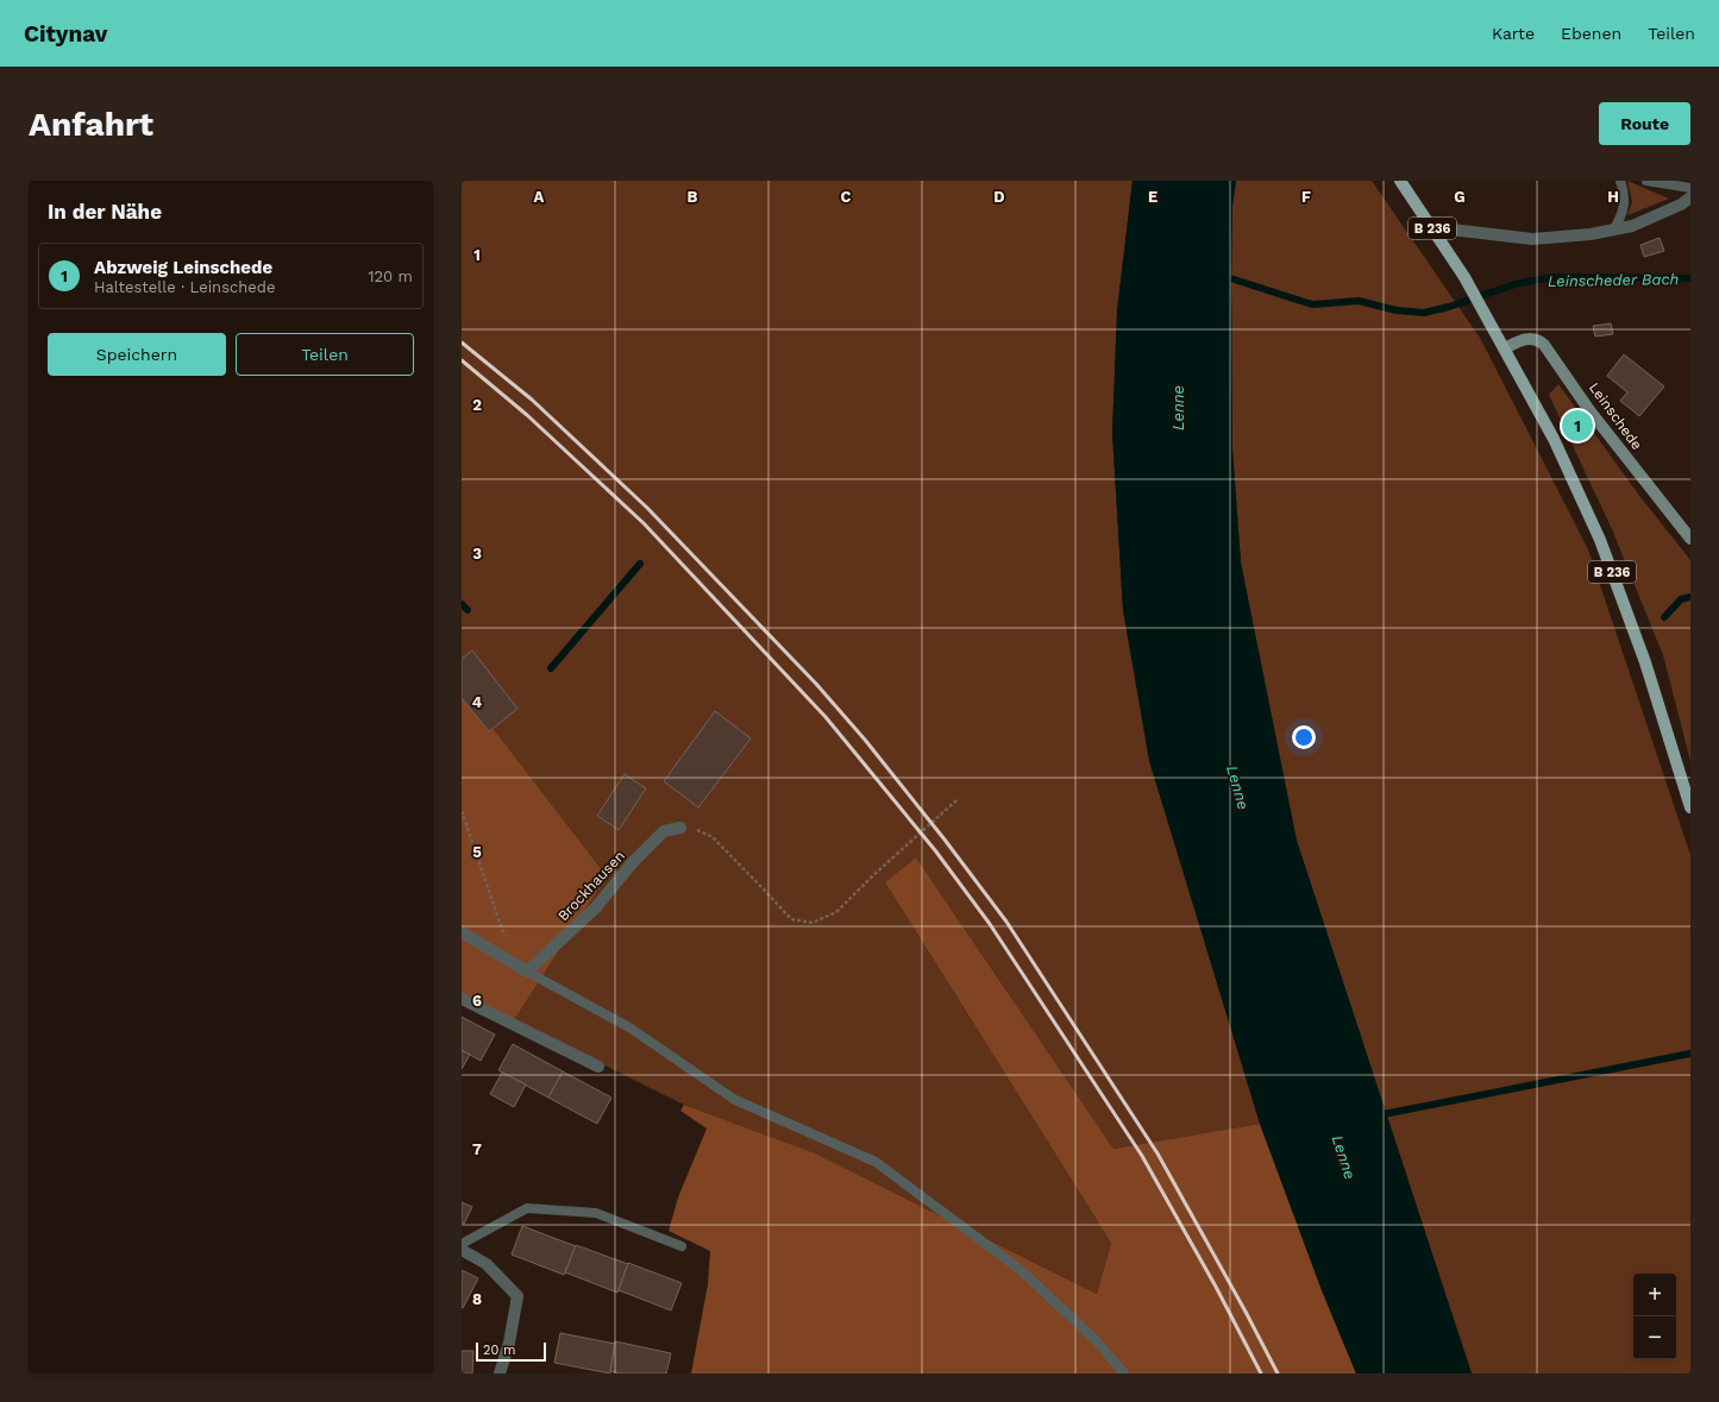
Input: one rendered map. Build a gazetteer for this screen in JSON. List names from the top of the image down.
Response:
{
  "streets": {
    "main road": ["B 236", "Leinschede"],
    "street": ["Brockhausen"]
  },
  "crossings": [
    ["B 236", "Leinschede"]
  ],
  "water": ["Leinscheder Bach", "Lenne"],
  "scale_bar": "20 m",
  "page": {
    "header": "Citynav",
    "nav": ["Karte", "Ebenen", "Teilen"],
    "buttons": [
      "Route",
      ["Speichern", "Teilen"]
    ],
    "title": "Anfahrt",
    "heading": "In der Nähe",
    "list": [
      {
        "mark": "1",
        "name": "Abzweig Leinschede",
        "note": "Haltestelle · Leinschede",
        "value": "120 m"
      }
    ],
    "pins": "1",
    "map_buttons": ["+", "−"],
    "scale": "20 m"
  },
  "grid": {
    "columns": [
      "A",
      "B",
      "C",
      "D",
      "E",
      "F",
      "G",
      "H"
    ],
    "rows": [
      "1",
      "2",
      "3",
      "4",
      "5",
      "6",
      "7",
      "8"
    ]
  }
}
